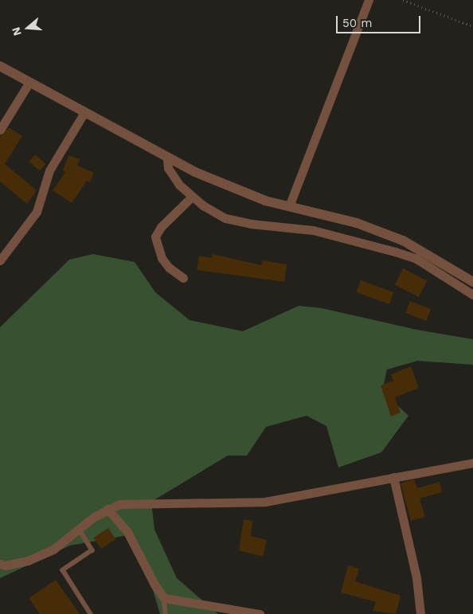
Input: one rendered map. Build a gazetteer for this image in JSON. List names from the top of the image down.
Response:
{
  "scale_bar": "50 m",
  "north": "left"
}
